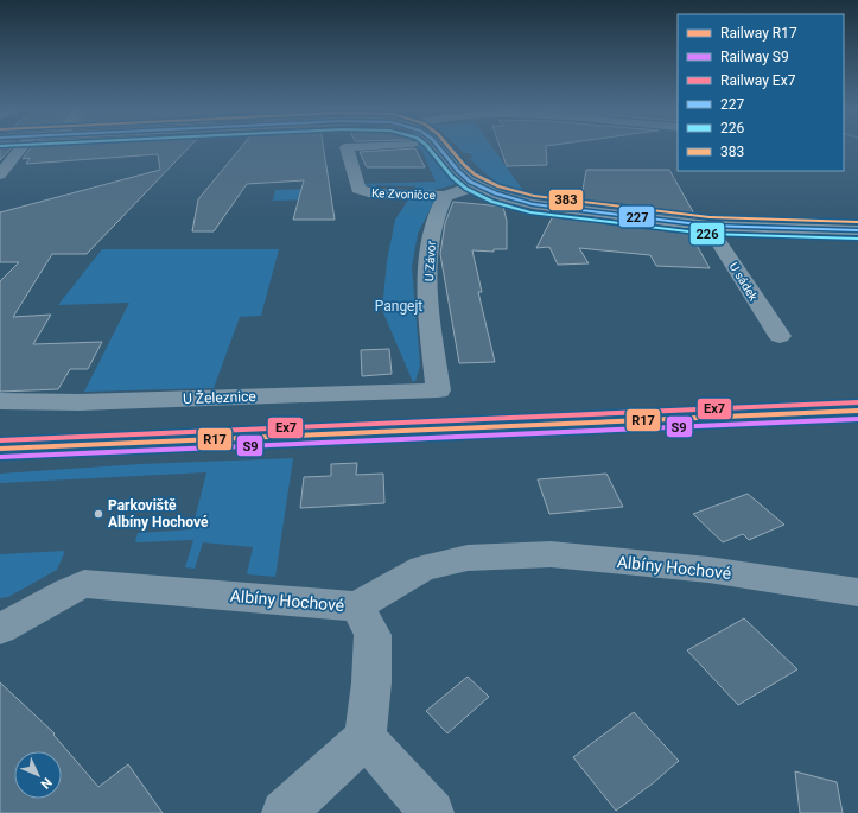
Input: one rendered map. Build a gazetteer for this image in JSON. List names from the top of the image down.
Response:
{
  "streets": {
    "street": [
      "Ke Zvoničce",
      "U Závor",
      "U sádek",
      "U Železnice",
      "Albíny Hochové"
    ]
  },
  "crossings": [
    ["Ke Zvoničce", "U Závor"],
    ["U Závor", "U Železnice"]
  ],
  "parks": ["Pangejt"],
  "places": ["Parkoviště Albíny Hochové"],
  "lines": [
    "transit line 227",
    "transit line 226",
    "transit line 383",
    "rail line Ex7",
    "rail line R17",
    "rail line S9"
  ],
  "legend": [
    "Railway R17",
    "Railway S9",
    "Railway Ex7",
    "227",
    "226",
    "383"
  ],
  "north": "bottom right"
}
